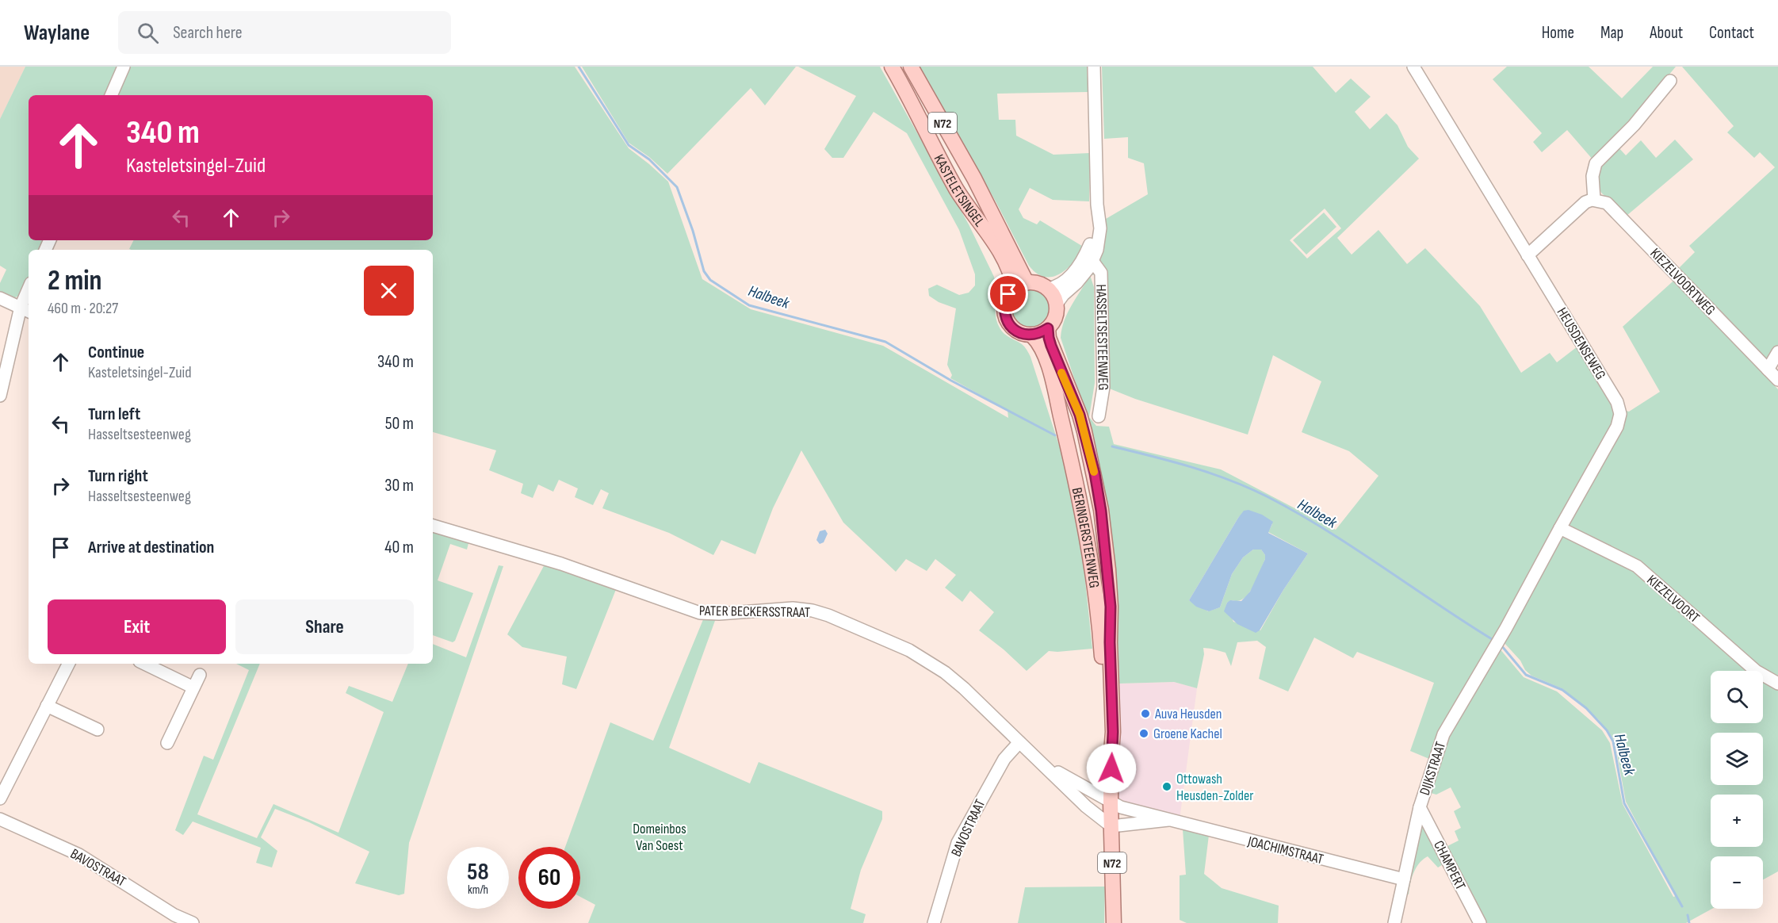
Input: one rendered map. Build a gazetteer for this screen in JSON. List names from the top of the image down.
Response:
{
  "streets": {
    "main road": [
      "N72",
      "KASTELETSINGEL",
      "HASSELTSESTEENWEG",
      "BERINGERSTEENWEG"
    ],
    "street": [
      "KIEZELVOORTWEG",
      "HEUSDENSEWEG",
      "KIEZELVOORT",
      "PATER BECKERSSTRAAT",
      "DIJKSTRAAT",
      "BAVOSTRAAT",
      "JOACHIMSTRAAT",
      "CHAMPERT"
    ]
  },
  "crossings": [
    ["N72", "KASTELETSINGEL"],
    ["N72", "HASSELTSESTEENWEG"],
    ["N72", "BERINGERSTEENWEG"],
    ["KASTELETSINGEL", "HASSELTSESTEENWEG"],
    ["HEUSDENSEWEG", "KIEZELVOORT"],
    ["HEUSDENSEWEG", "DIJKSTRAAT"],
    ["BERINGERSTEENWEG", "PATER BECKERSSTRAAT"],
    ["BERINGERSTEENWEG", "JOACHIMSTRAAT"],
    ["PATER BECKERSSTRAAT", "BAVOSTRAAT"],
    ["PATER BECKERSSTRAAT", "JOACHIMSTRAAT"],
    ["DIJKSTRAAT", "JOACHIMSTRAAT"],
    ["DIJKSTRAAT", "CHAMPERT"]
  ],
  "water": ["Halbeek"],
  "parks": ["Domeinbos Van Soest"],
  "places": ["Auva Heusden", "Groene Kachel", "Ottowash Heusden-Zolder"],
  "page": {
    "header": "Waylane",
    "search": "Search here",
    "nav": [
      "Home",
      "Map",
      "About",
      "Contact"
    ],
    "turn": ["340 m", "Kasteletsingel-Zuid"],
    "heading": ["2 min", "460 m · 20:27"],
    "list": [
      {
        "name": "Continue",
        "note": "Kasteletsingel-Zuid",
        "value": "340 m"
      },
      {
        "name": "Turn left",
        "note": "Hasseltsesteenweg",
        "value": "50 m"
      },
      {
        "name": "Turn right",
        "note": "Hasseltsesteenweg",
        "value": "30 m"
      },
      {
        "name": "Arrive at destination",
        "value": "40 m"
      }
    ],
    "buttons": ["Exit", "Share"],
    "map_buttons": ["+", "−"],
    "speed": "58 km/h",
    "limit": "60"
  }
}
